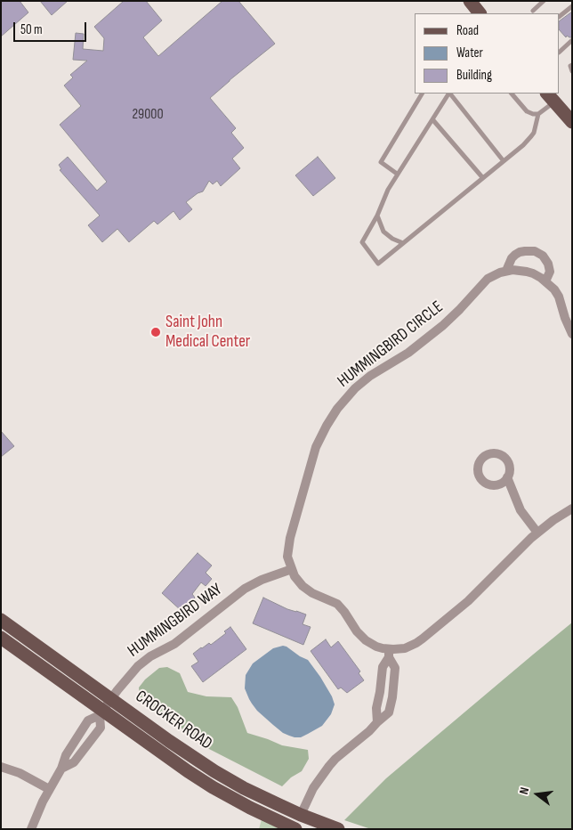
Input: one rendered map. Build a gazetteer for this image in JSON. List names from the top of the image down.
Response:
{
  "streets": {
    "main road": ["CROCKER ROAD"],
    "street": ["HUMMINGBIRD CIRCLE", "HUMMINGBIRD WAY"]
  },
  "crossings": [
    ["HUMMINGBIRD CIRCLE", "HUMMINGBIRD WAY"],
    ["HUMMINGBIRD WAY", "CROCKER ROAD"]
  ],
  "places": ["Saint John Medical Center"],
  "house_numbers": ["29000"],
  "legend": ["Road", "Water", "Building"],
  "scale_bar": "50 m",
  "north": "left"
}
